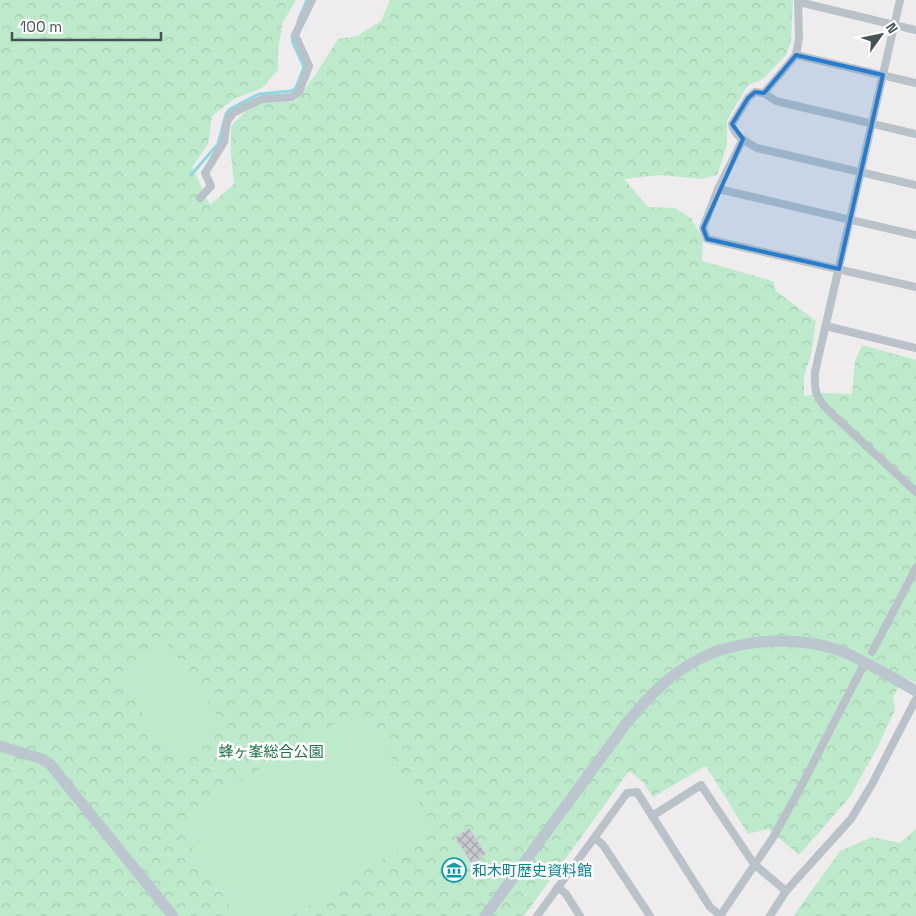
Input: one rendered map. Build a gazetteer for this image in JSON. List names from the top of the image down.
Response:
{
  "parks": ["蜂ヶ峯総合公園"],
  "places": {
    "museum": ["和木町歴史資料館"]
  },
  "scale_bar": "100 m",
  "north": "top right"
}
